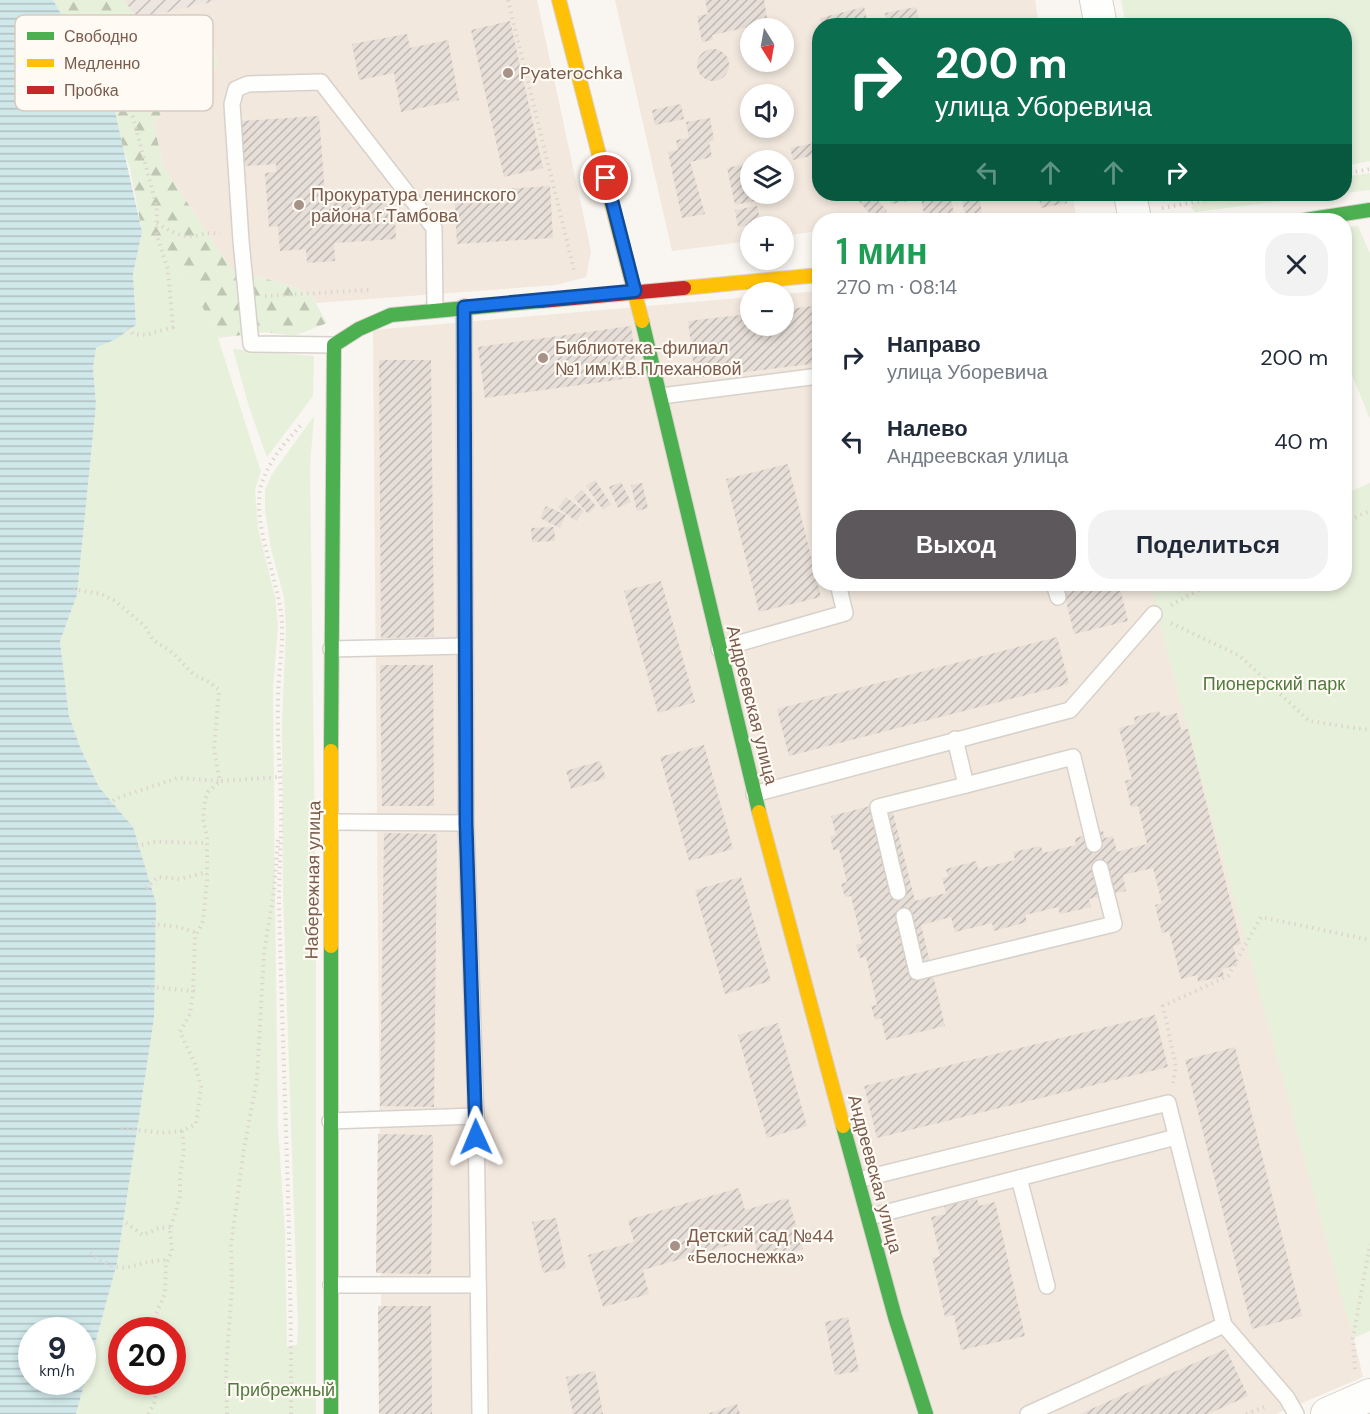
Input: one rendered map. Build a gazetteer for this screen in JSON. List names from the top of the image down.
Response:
{
  "streets": {
    "street": ["Андреевская улица", "Набережная улица"]
  },
  "parks": ["Пионерский парк", "Прибрежный"],
  "places": [
    "Pyaterochka",
    "Прокуратура ленинского района г.Тамбова",
    "Библиотека-филиал №1 им.К.В.Плехановой",
    "Детский сад №44 «Белоснежка»"
  ],
  "legend": ["Свободно", "Медленно", "Пробка"],
  "north": "bottom",
  "page": {
    "map_buttons": ["+", "−"],
    "turn": ["200 m", "улица Уборевича"],
    "heading": ["1 мин", "270 m · 08:14"],
    "list": [
      {
        "name": "Направо",
        "note": "улица Уборевича",
        "value": "200 m"
      },
      {
        "name": "Налево",
        "note": "Андреевская улица",
        "value": "40 m"
      }
    ],
    "buttons": ["Выход", "Поделиться"],
    "speed": "9 km/h",
    "limit": "20"
  }
}
